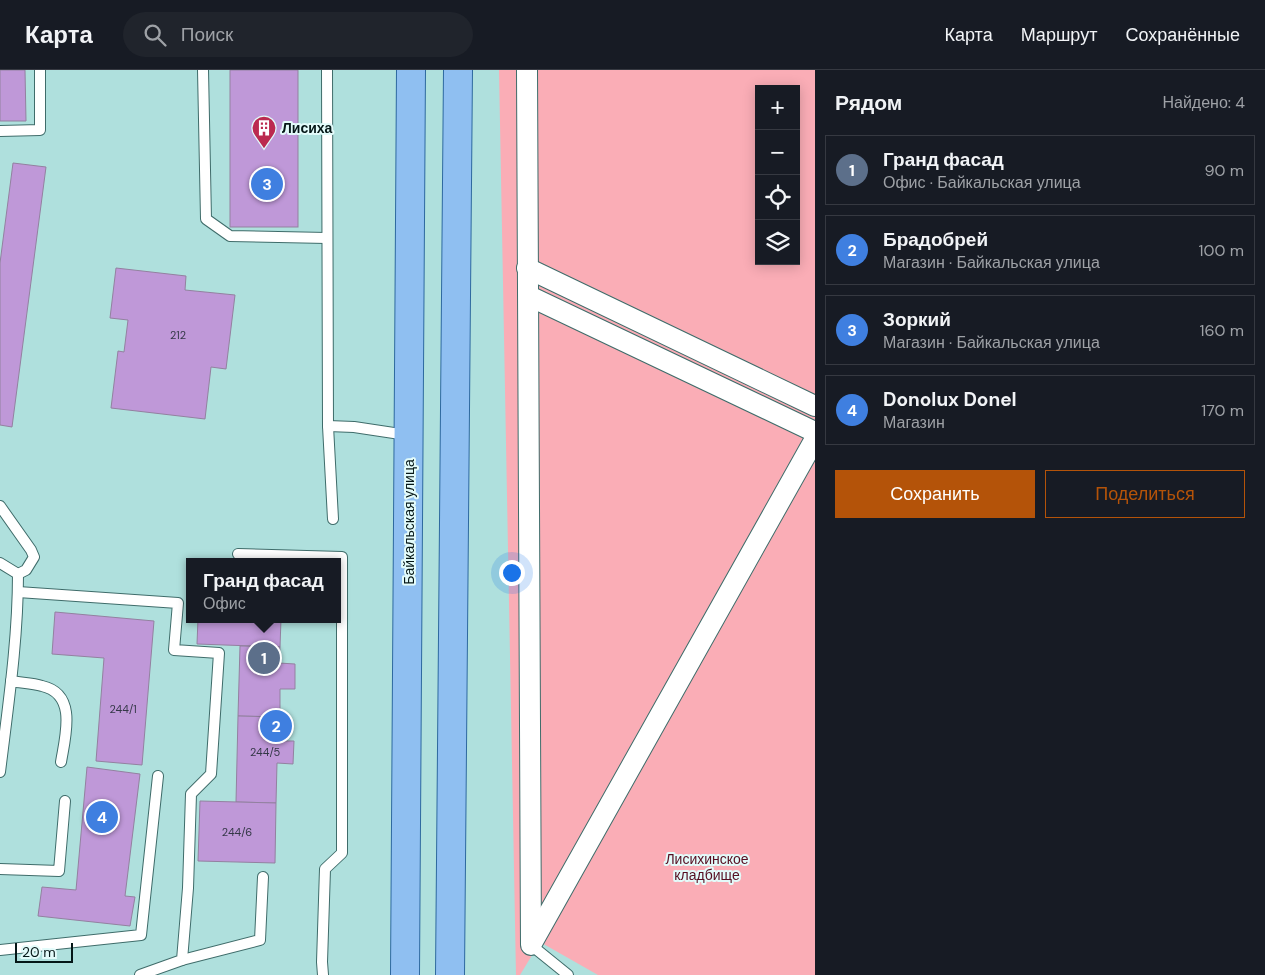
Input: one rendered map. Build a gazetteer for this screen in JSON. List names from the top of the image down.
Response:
{
  "streets": {
    "main road": ["Байкальская улица"]
  },
  "parks": ["Лисихинское кладбище"],
  "places": {
    "building": ["Лисиха"]
  },
  "house_numbers": [
    "212",
    "244/1",
    "244/5",
    "244/6"
  ],
  "scale_bar": "20 m",
  "page": {
    "header": "Карта",
    "search": "Поиск",
    "nav": ["Карта", "Маршрут", "Сохранённые"],
    "heading": ["Рядом", "Найдено: 4"],
    "map_buttons": ["+", "−"],
    "list": [
      {
        "mark": "1",
        "name": "Гранд фасад",
        "note": "Офис · Байкальская улица",
        "value": "90 m"
      },
      {
        "mark": "2",
        "name": "Брадобрей",
        "note": "Магазин · Байкальская улица",
        "value": "100 m"
      },
      {
        "mark": "3",
        "name": "Зоркий",
        "note": "Магазин · Байкальская улица",
        "value": "160 m"
      },
      {
        "mark": "4",
        "name": "Donolux Donel",
        "note": "Магазин",
        "value": "170 m"
      }
    ],
    "pins": [
      "3",
      "1",
      "2",
      "4"
    ],
    "buttons": ["Сохранить", "Поделиться"],
    "popup": ["Гранд фасад", "Офис"],
    "scale": "20 m"
  }
}
